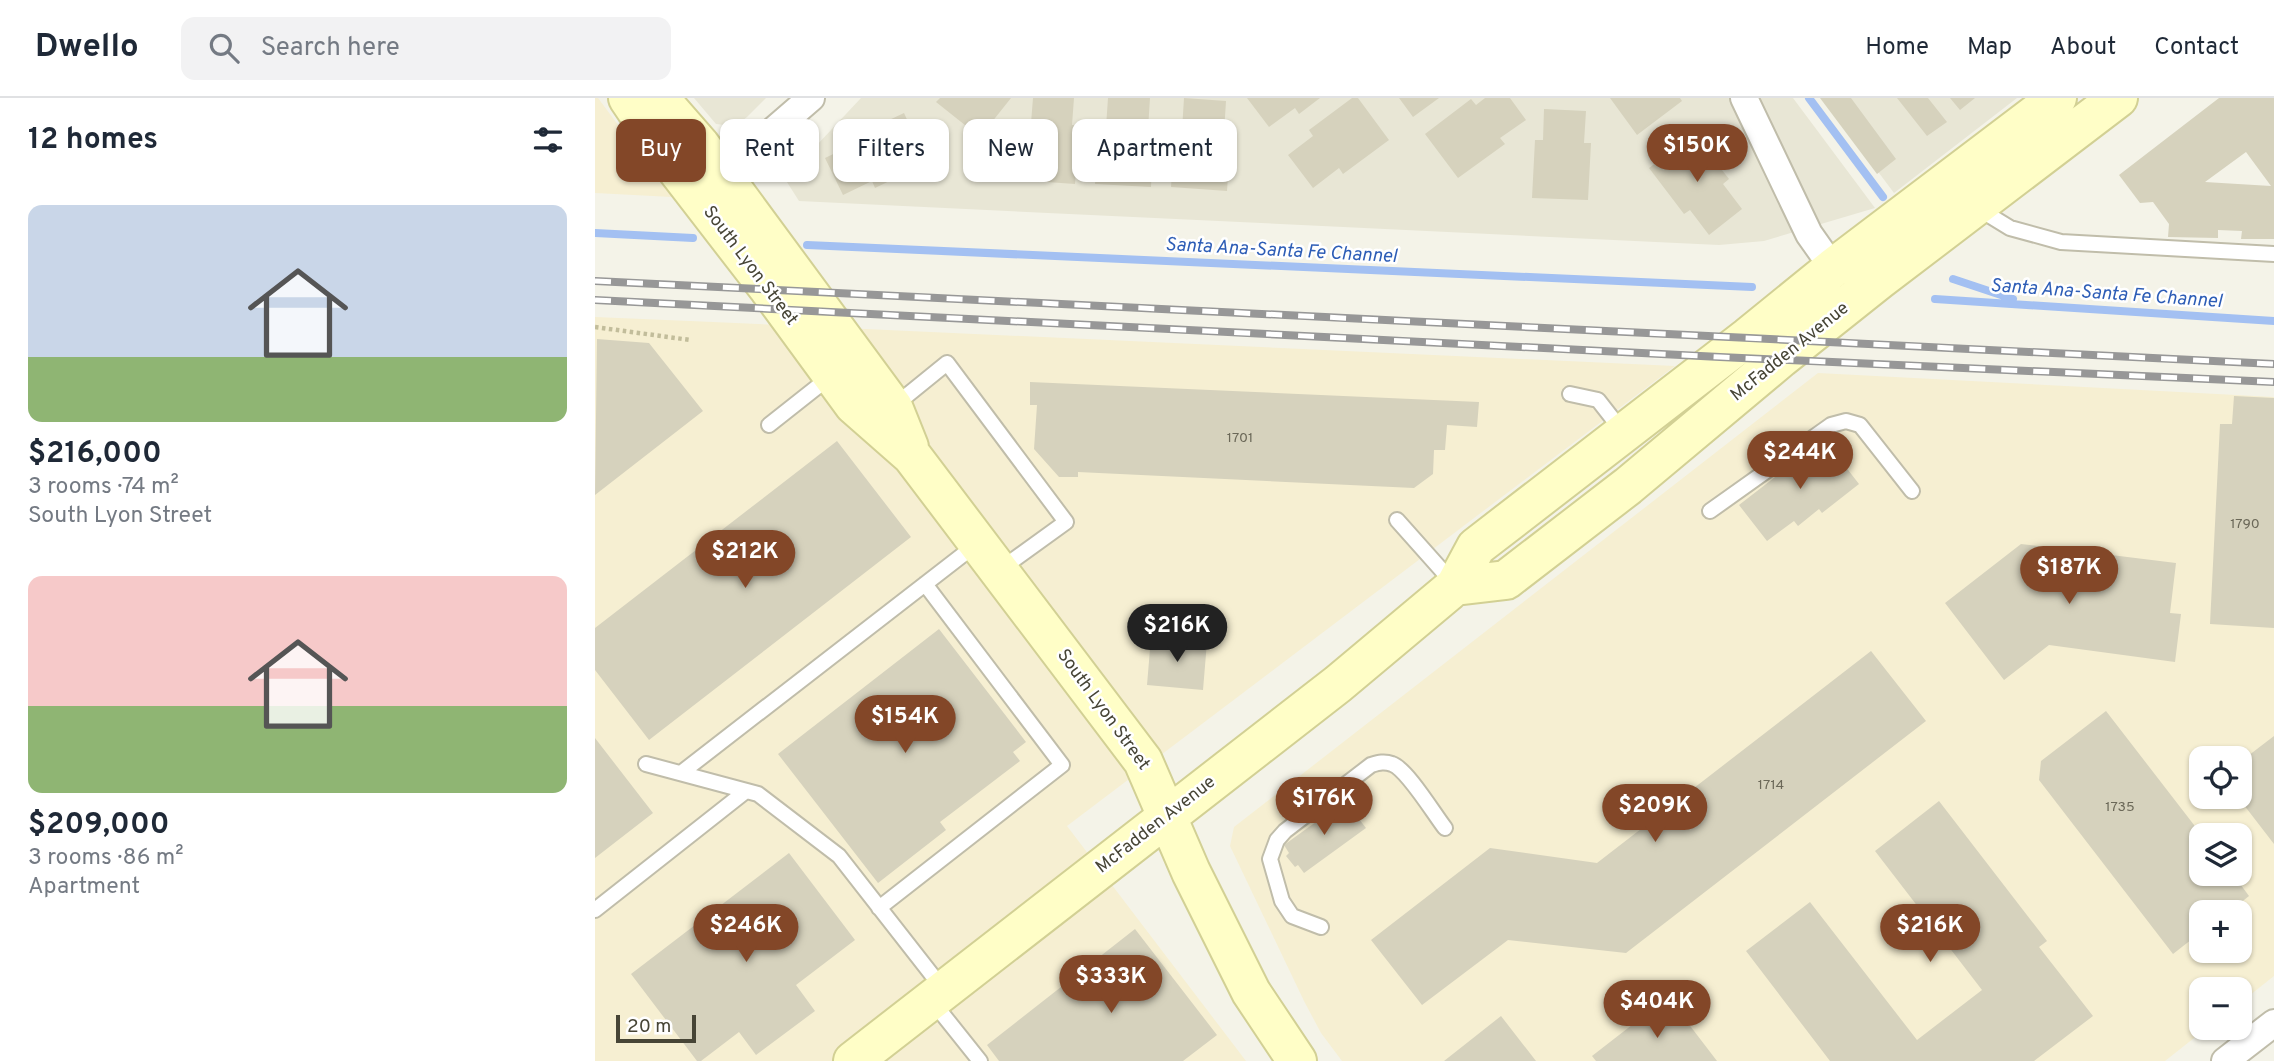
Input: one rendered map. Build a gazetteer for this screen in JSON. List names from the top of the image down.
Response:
{
  "streets": {
    "main road": ["South Lyon Street", "McFadden Avenue"]
  },
  "crossings": [
    ["South Lyon Street", "McFadden Avenue"]
  ],
  "water": ["Santa Ana-Santa Fe Channel"],
  "house_numbers": [
    "1701",
    "1790",
    "1714",
    "1735"
  ],
  "scale_bar": "20 m",
  "page": {
    "header": "Dwello",
    "search": "Search here",
    "nav": [
      "Home",
      "Map",
      "About",
      "Contact"
    ],
    "heading": "12 homes",
    "chip": [
      "Buy",
      "Rent",
      "Filters",
      "New",
      "Apartment"
    ],
    "price": [
      "$150K",
      "$244K",
      "$212K",
      "$187K",
      "$216K",
      "$154K",
      "$176K",
      "$209K",
      "$246K",
      "$216K",
      "$333K",
      "$404K"
    ],
    "list": [
      {
        "name": "$216,000",
        "note": "3 rooms · 74 m² · South Lyon Street"
      },
      {
        "name": "$209,000",
        "note": "3 rooms · 86 m² · Apartment"
      }
    ],
    "map_buttons": ["+", "−"],
    "scale": "20 m"
  }
}
